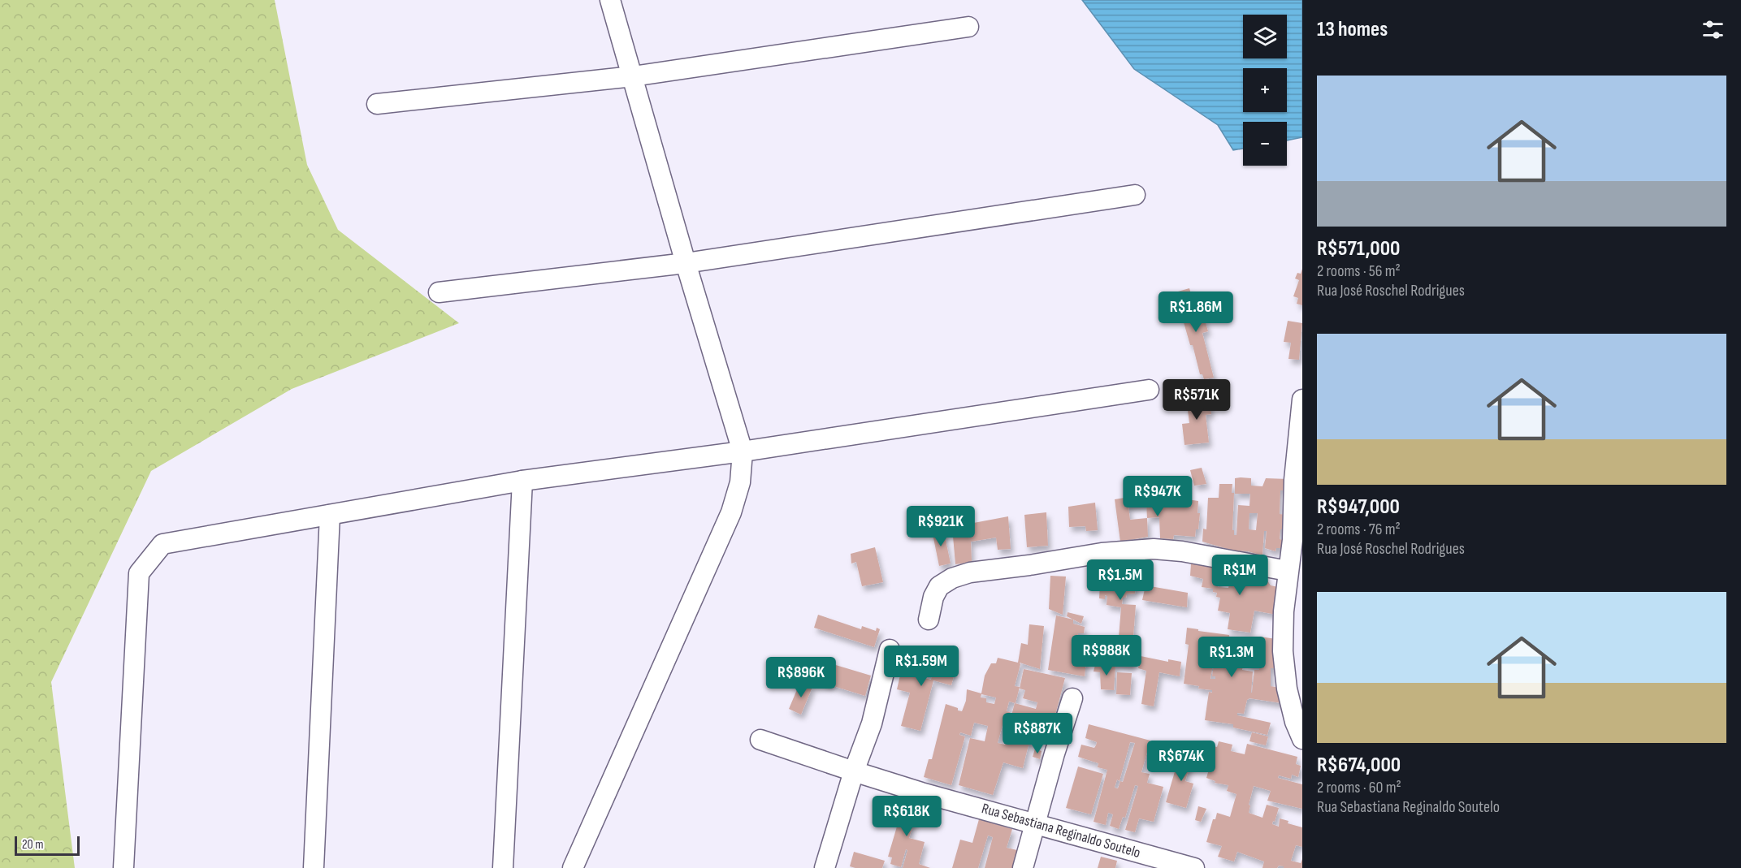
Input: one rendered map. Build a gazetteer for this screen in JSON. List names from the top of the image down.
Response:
{
  "streets": {
    "street": ["Rua Sebastiana Reginaldo Soutelo"]
  },
  "scale_bar": "20 m",
  "page": {
    "heading": "13 homes",
    "map_buttons": ["+", "−"],
    "list": [
      {
        "name": "R$571,000",
        "note": "2 rooms · 56 m² · Rua José Roschel Rodrigues"
      },
      {
        "name": "R$947,000",
        "note": "2 rooms · 76 m² · Rua José Roschel Rodrigues"
      },
      {
        "name": "R$674,000",
        "note": "2 rooms · 60 m² · Rua Sebastiana Reginaldo Soutelo"
      }
    ],
    "price": [
      "R$1.86M",
      "R$571K",
      "R$947K",
      "R$921K",
      "R$1M",
      "R$1.5M",
      "R$988K",
      "R$1.3M",
      "R$1.59M",
      "R$896K",
      "R$887K",
      "R$674K",
      "R$618K"
    ],
    "scale": "20 m"
  }
}
